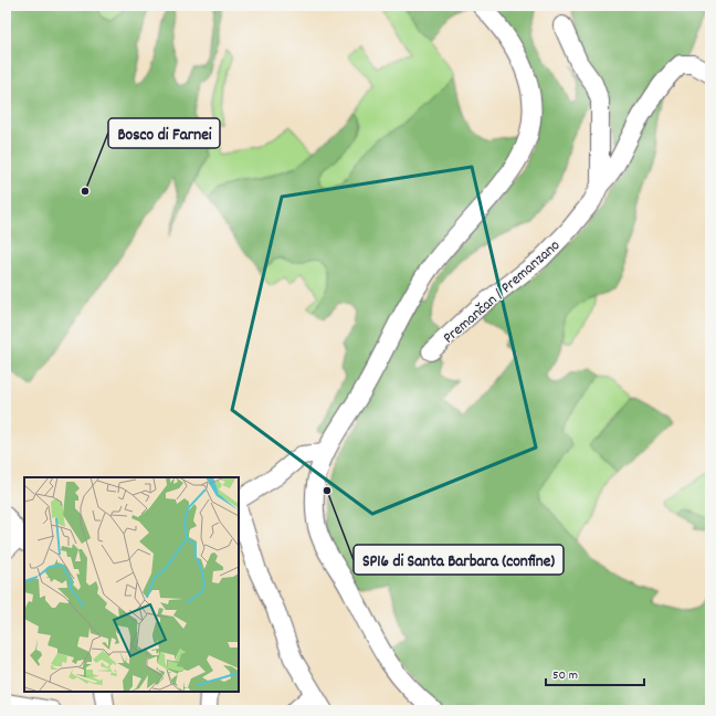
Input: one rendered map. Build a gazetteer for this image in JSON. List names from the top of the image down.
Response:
{
  "streets": {
    "street": ["Premančan / Premanzano"]
  },
  "places": ["Bosco di Farnei", "SP16 di Santa Barbara (confine)"],
  "scale_bar": "50 m"
}
